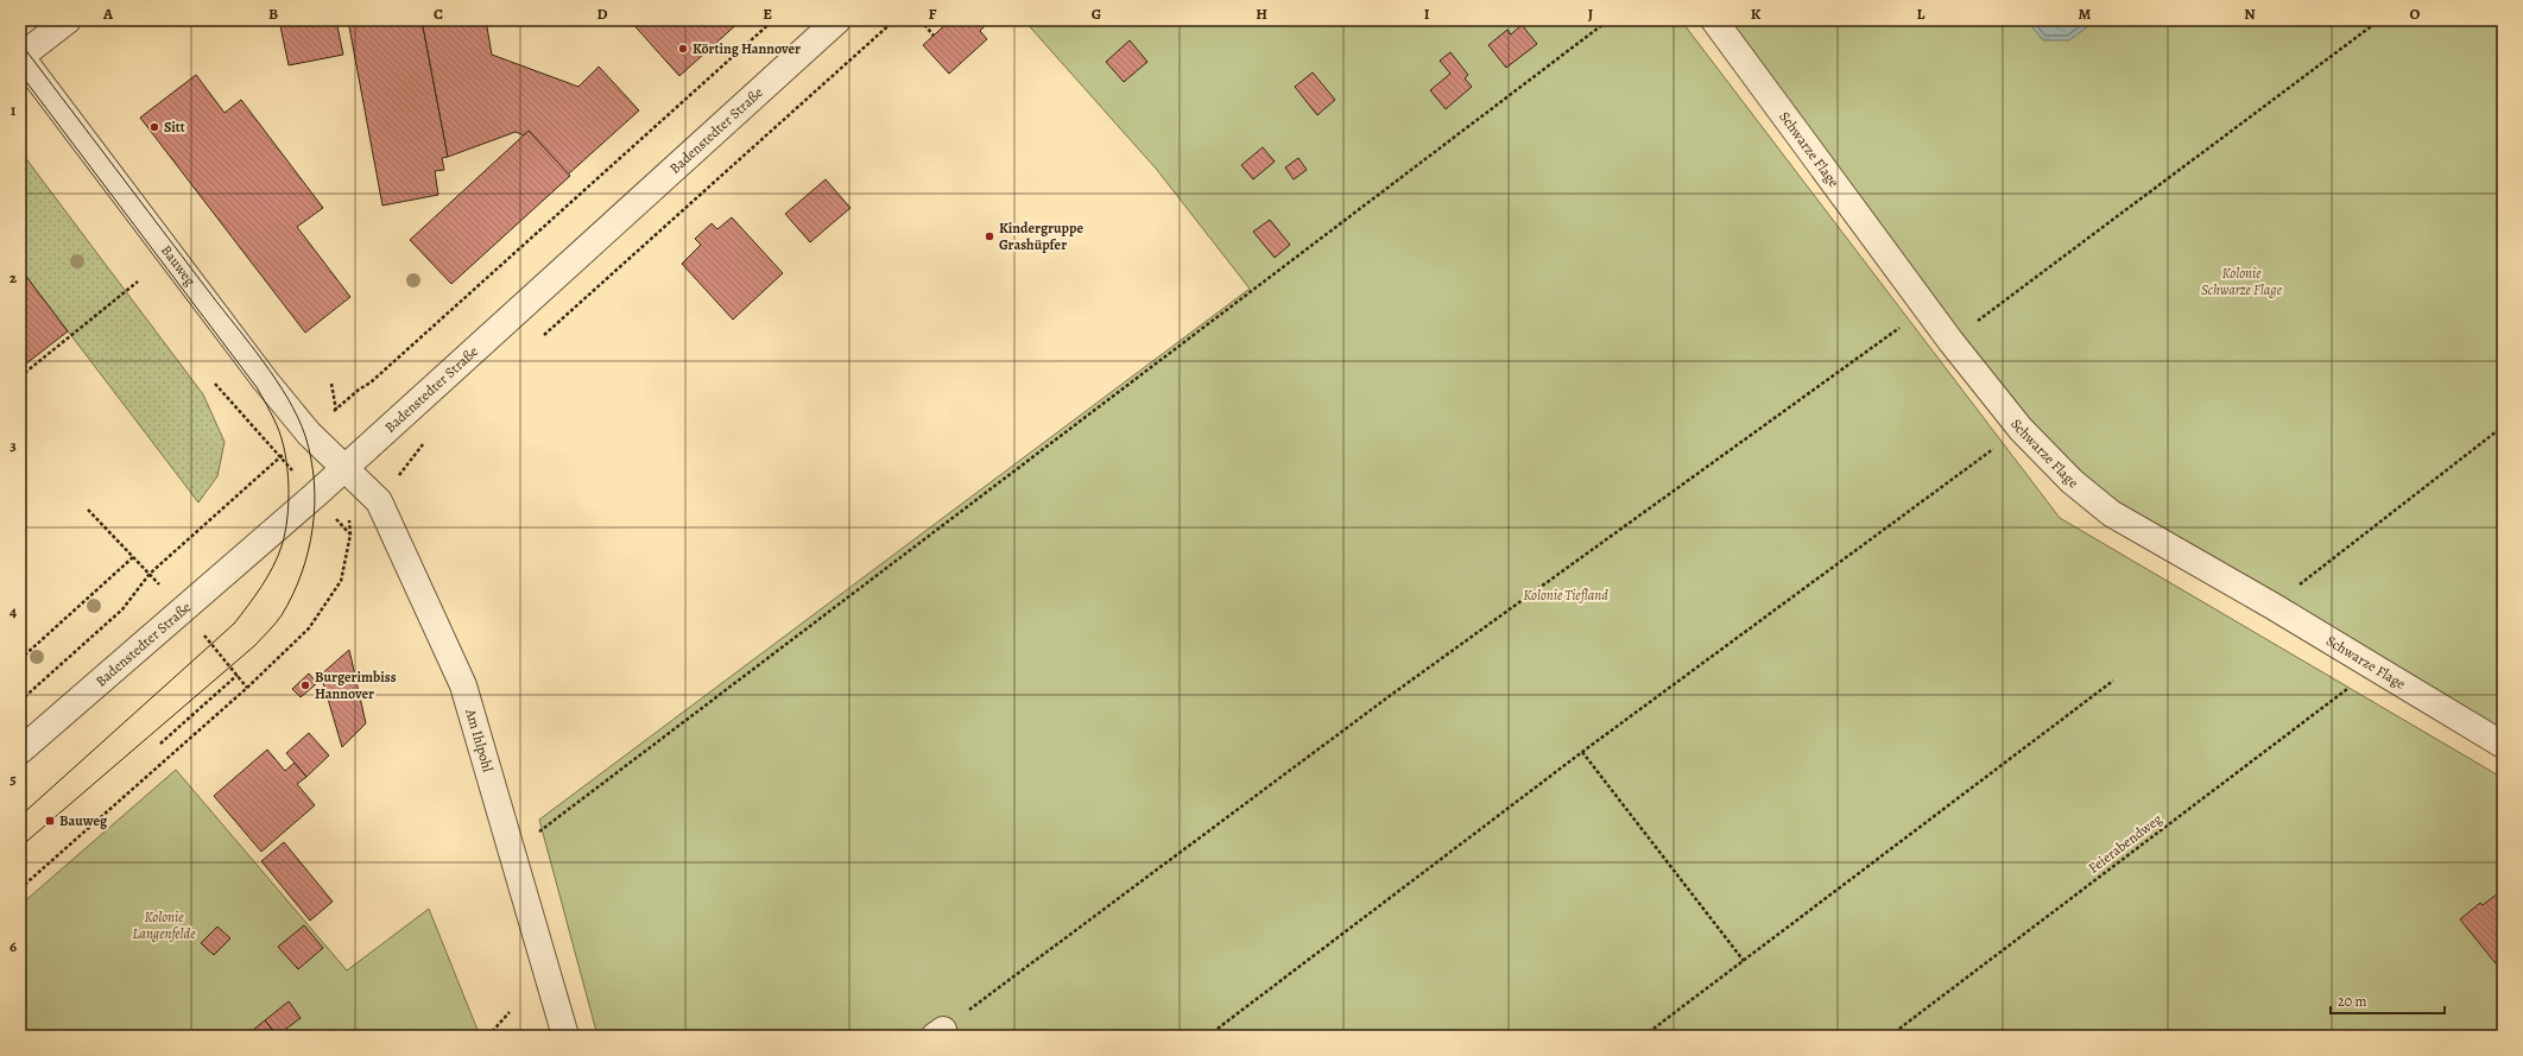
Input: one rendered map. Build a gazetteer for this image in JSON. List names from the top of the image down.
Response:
{
  "streets": {
    "street": [
      "Badenstedter Straße",
      "Schwarze Flage",
      "Bauweg",
      "Am Ihlpohl"
    ],
    "path": ["Feierabendweg"]
  },
  "crossings": [
    ["Badenstedter Straße", "Bauweg"],
    ["Badenstedter Straße", "Am Ihlpohl"],
    ["Schwarze Flage", "Feierabendweg"],
    ["Bauweg", "Am Ihlpohl"]
  ],
  "parks": ["Kolonie Schwarze Flage", "Kolonie Tiefland", "Kolonie Langenfelde"],
  "places": {
    "other": [
      "Körting Hannover",
      "Sitt",
      "Kindergruppe Grashüpfer",
      "Burgerimbiss Hannover"
    ],
    "transit": ["Bauweg"]
  },
  "scale_bar": "20 m",
  "grid": {
    "columns": [
      "A",
      "B",
      "C",
      "D",
      "E",
      "F",
      "G",
      "H",
      "I",
      "J",
      "K",
      "L",
      "M",
      "N",
      "O"
    ],
    "rows": [
      "1",
      "2",
      "3",
      "4",
      "5",
      "6"
    ]
  }
}
